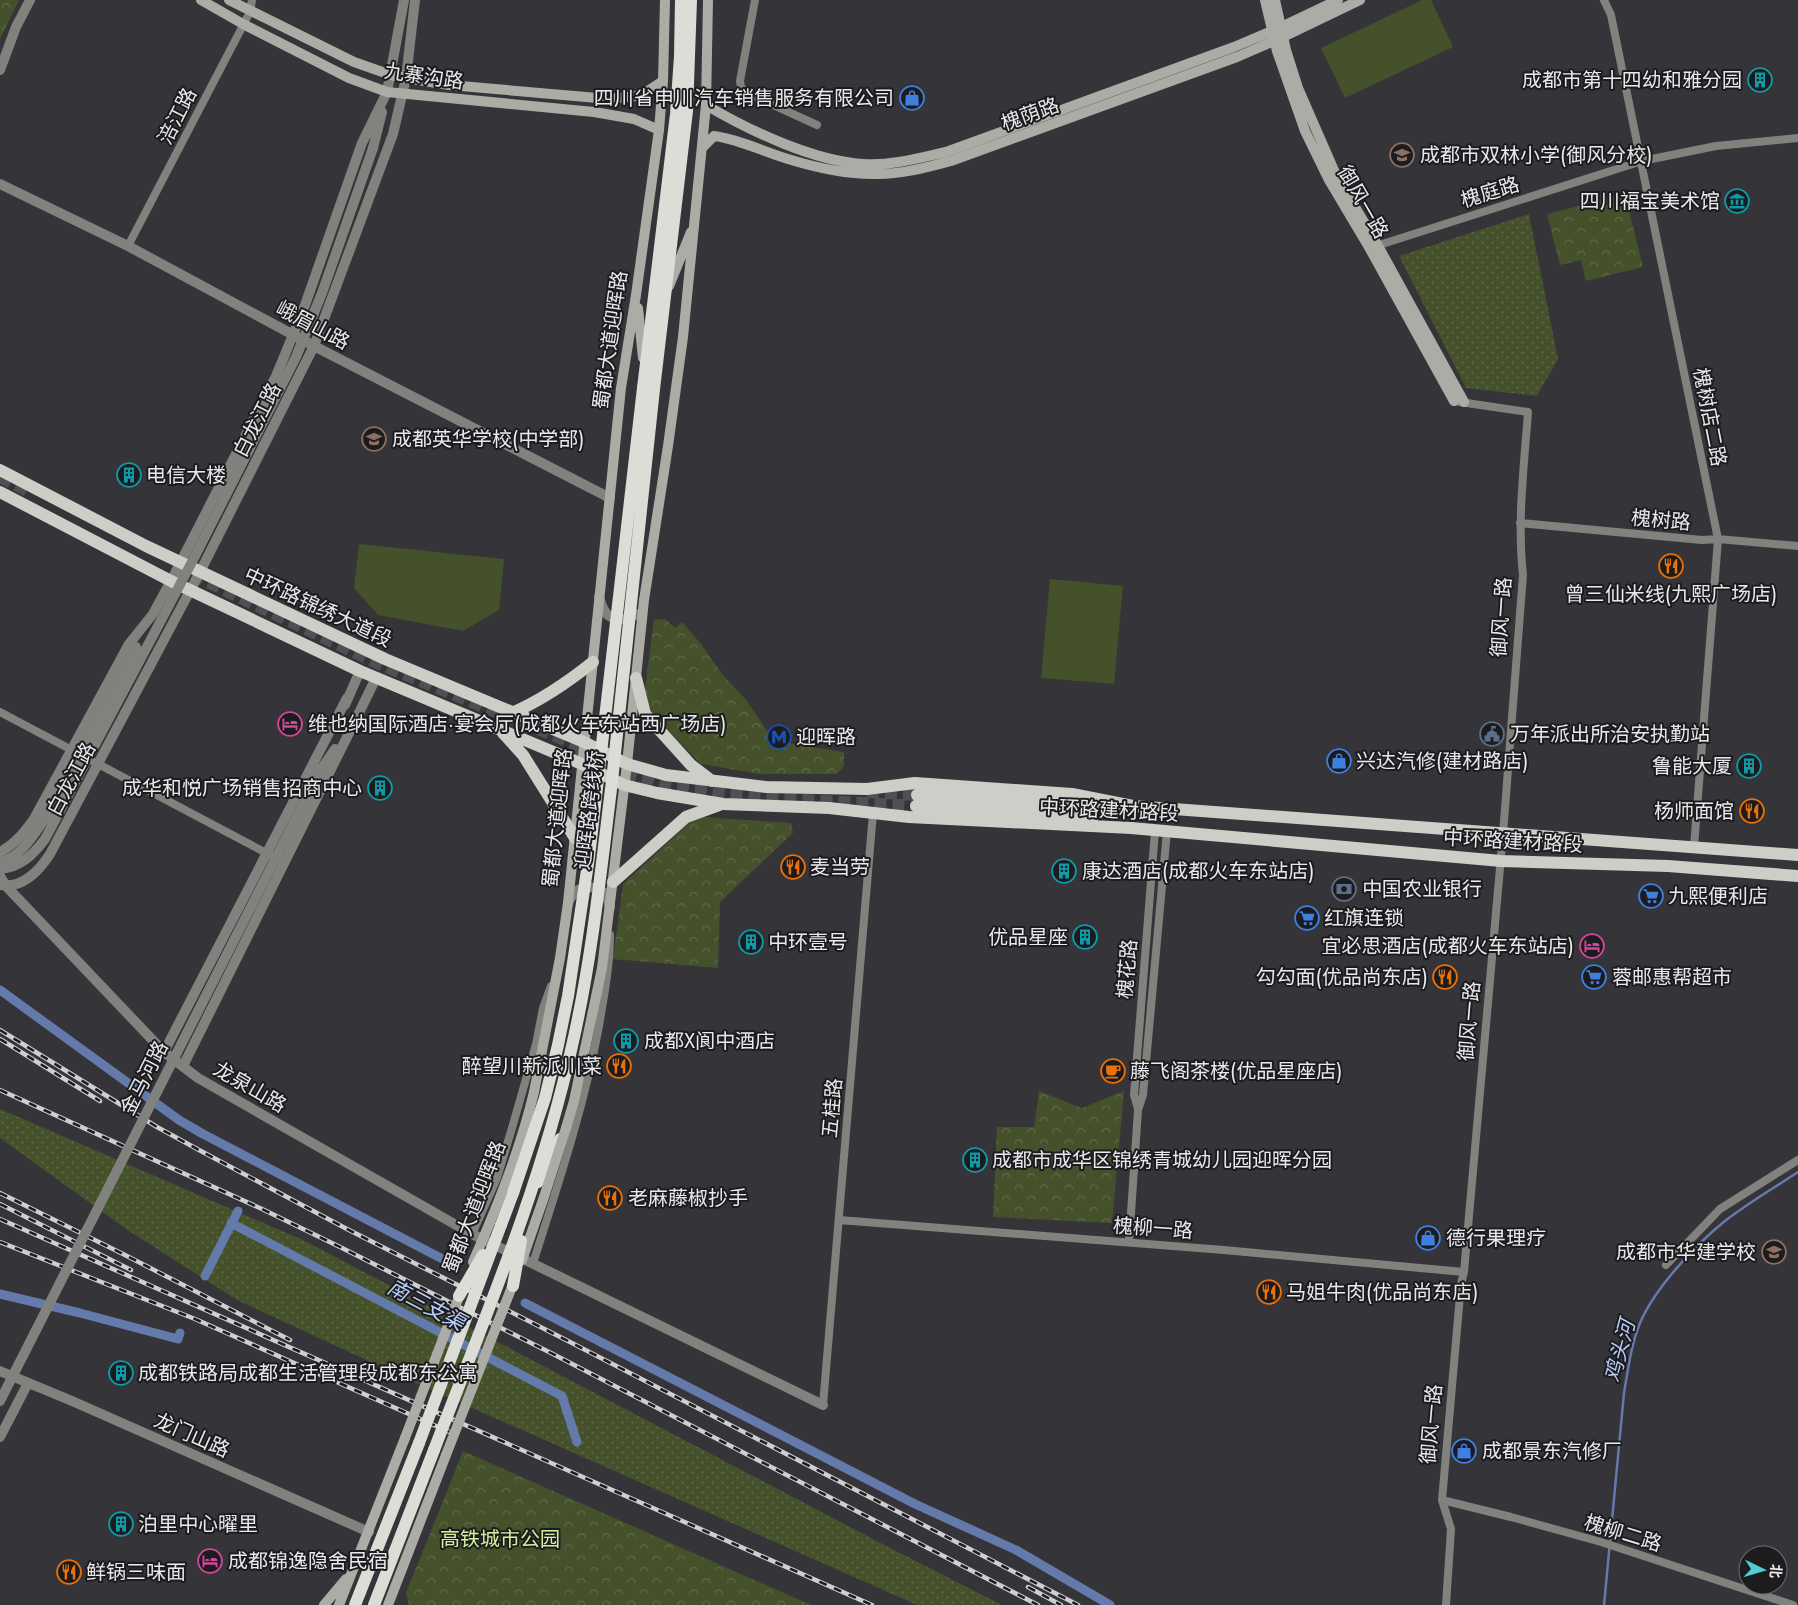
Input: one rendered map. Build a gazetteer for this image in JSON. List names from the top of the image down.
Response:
{
  "streets": {
    "highway": ["蜀都大道迎晖路", "迎晖路跨线桥"],
    "main road": [
      "九寨沟路",
      "槐荫路",
      "御风一路",
      "中环路锦绣大道段",
      "中环路建材路段"
    ],
    "street": [
      "涪江路",
      "槐庭路",
      "峨眉山路",
      "槐树店二路",
      "白龙江路",
      "槐树路",
      "槐花路",
      "金马河路",
      "龙泉山路",
      "五桂路",
      "槐柳一路",
      "龙门山路",
      "槐柳二路"
    ]
  },
  "crossings": [
    ["九寨沟路", "涪江路"],
    ["九寨沟路", "蜀都大道迎晖路"],
    ["九寨沟路", "白龙江路"],
    ["槐荫路", "御风一路"],
    ["涪江路", "峨眉山路"],
    ["槐庭路", "御风一路"],
    ["槐庭路", "槐树店二路"],
    ["御风一路", "槐树路"],
    ["御风一路", "中环路建材路段"],
    ["御风一路", "槐柳一路"],
    ["御风一路", "槐柳二路"],
    ["峨眉山路", "蜀都大道迎晖路"],
    ["峨眉山路", "白龙江路"],
    ["蜀都大道迎晖路", "中环路锦绣大道段"],
    ["蜀都大道迎晖路", "迎晖路跨线桥"],
    ["蜀都大道迎晖路", "龙门山路"],
    ["槐树店二路", "槐树路"],
    ["白龙江路", "中环路锦绣大道段"],
    ["白龙江路", "龙泉山路"],
    ["中环路锦绣大道段", "中环路建材路段"],
    ["中环路建材路段", "槐花路"],
    ["中环路建材路段", "五桂路"],
    ["槐花路", "槐柳一路"],
    ["龙泉山路", "五桂路"],
    ["五桂路", "槐柳一路"]
  ],
  "water": ["南三支渠", "鸡头河"],
  "parks": ["高铁城市公园"],
  "places": {
    "building": [
      "成都市第十四幼和雅分园",
      "电信大楼",
      "鲁能大厦",
      "成华和悦广场销售招商中心",
      "康达酒店(成都火车东站店)",
      "优品星座",
      "中环壹号",
      "成都X阆中酒店",
      "成都市成华区锦绣青城幼儿园迎晖分园",
      "成都铁路局成都生活管理段成都东公寓",
      "泊里中心曜里"
    ],
    "shop": [
      "四川省申川汽车销售服务有限公司",
      "兴达汽修(建材路店)",
      "德行果理疗",
      "成都景东汽修厂"
    ],
    "school or university": ["成都市双林小学(御风分校)", "成都英华学校(中学部)", "成都市华建学校"],
    "museum": ["四川福宝美术馆"],
    "restaurant": [
      "曾三仙米线(九熙广场店)",
      "杨师面馆",
      "麦当劳",
      "勾勾面(优品尚东店)",
      "醉望川新派川菜",
      "老麻藤椒抄手",
      "马姐牛肉(优品尚东店)",
      "鲜锅三味面"
    ],
    "hotel": ["维也纳国际酒店·宴会厅(成都火车东站西广场店)", "宜必思酒店(成都火车东站店)", "成都锦逸隐舍民宿"],
    "public building": ["万年派出所治安执勤站"],
    "metro station": ["迎晖路"],
    "bank": ["中国农业银行"],
    "supermarket": ["九熙便利店", "红旗连锁", "蓉邮惠帮超市"],
    "cafe": ["藤飞阁茶楼(优品星座店)"]
  },
  "north": "right"
}
